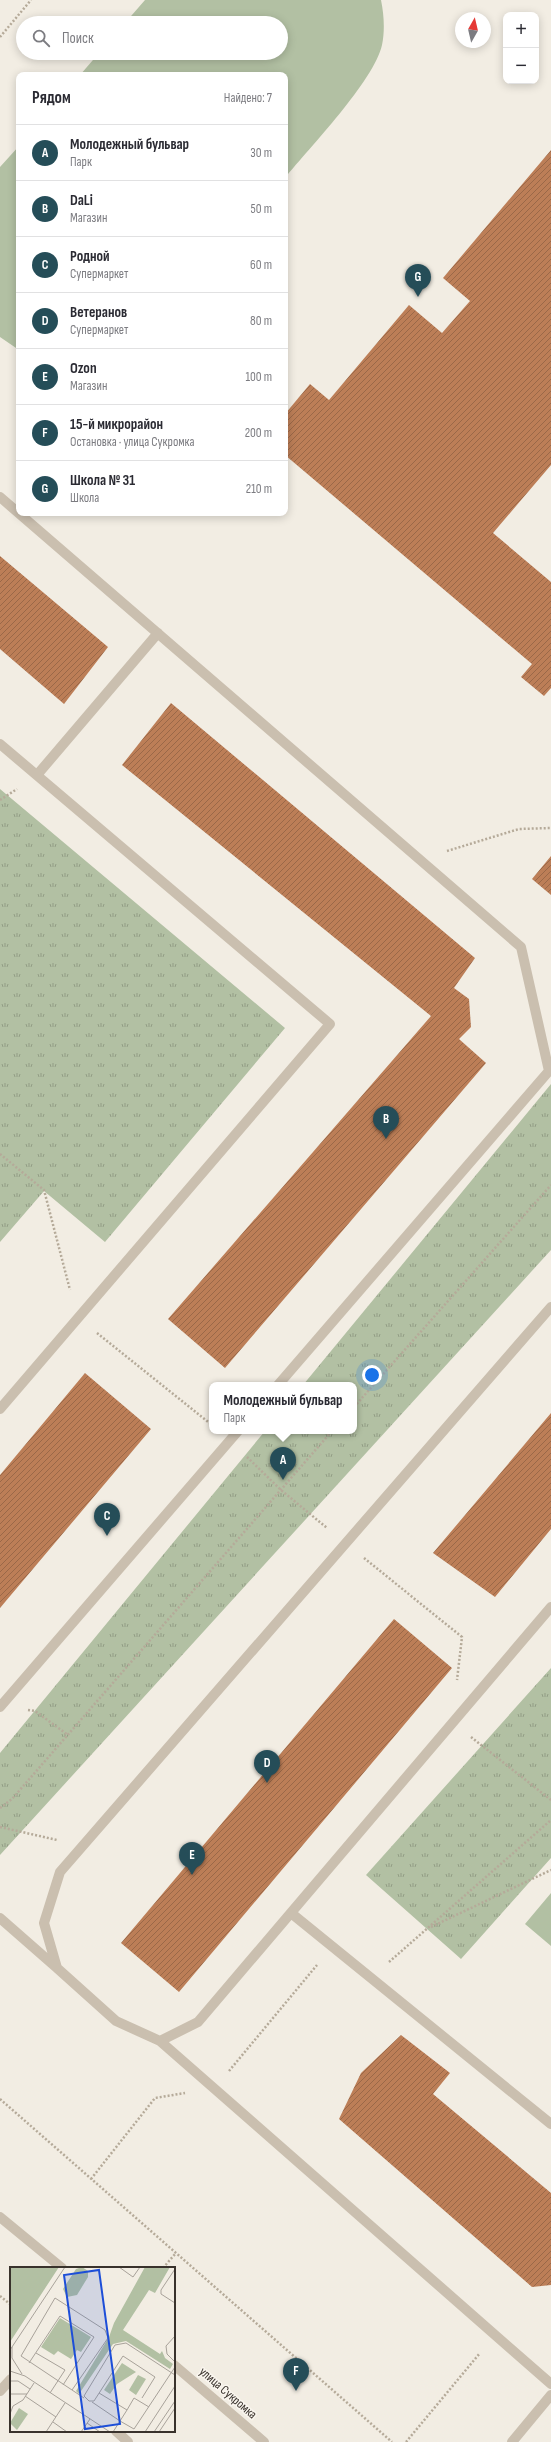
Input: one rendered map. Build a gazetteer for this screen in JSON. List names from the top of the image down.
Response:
{
  "streets": {
    "street": ["улица Сукромка"]
  },
  "north": "top",
  "page": {
    "map_buttons": ["+", "−"],
    "search": "Поиск",
    "heading": ["Рядом", "Найдено: 7"],
    "list": [
      {
        "mark": "A",
        "name": "Молодежный бульвар",
        "note": "Парк",
        "value": "30 m"
      },
      {
        "mark": "B",
        "name": "DaLi",
        "note": "Магазин",
        "value": "50 m"
      },
      {
        "mark": "C",
        "name": "Родной",
        "note": "Супермаркет",
        "value": "60 m"
      },
      {
        "mark": "D",
        "name": "Ветеранов",
        "note": "Супермаркет",
        "value": "80 m"
      },
      {
        "mark": "E",
        "name": "Ozon",
        "note": "Магазин",
        "value": "100 m"
      },
      {
        "mark": "F",
        "name": "15-й микрорайон",
        "note": "Остановка · улица Сукромка",
        "value": "200 m"
      },
      {
        "mark": "G",
        "name": "Школа № 31",
        "note": "Школа",
        "value": "210 m"
      }
    ],
    "pins": [
      "G",
      "B",
      "A",
      "C",
      "D",
      "E",
      "F"
    ],
    "popup": ["Молодежный бульвар", "Парк"]
  }
}
